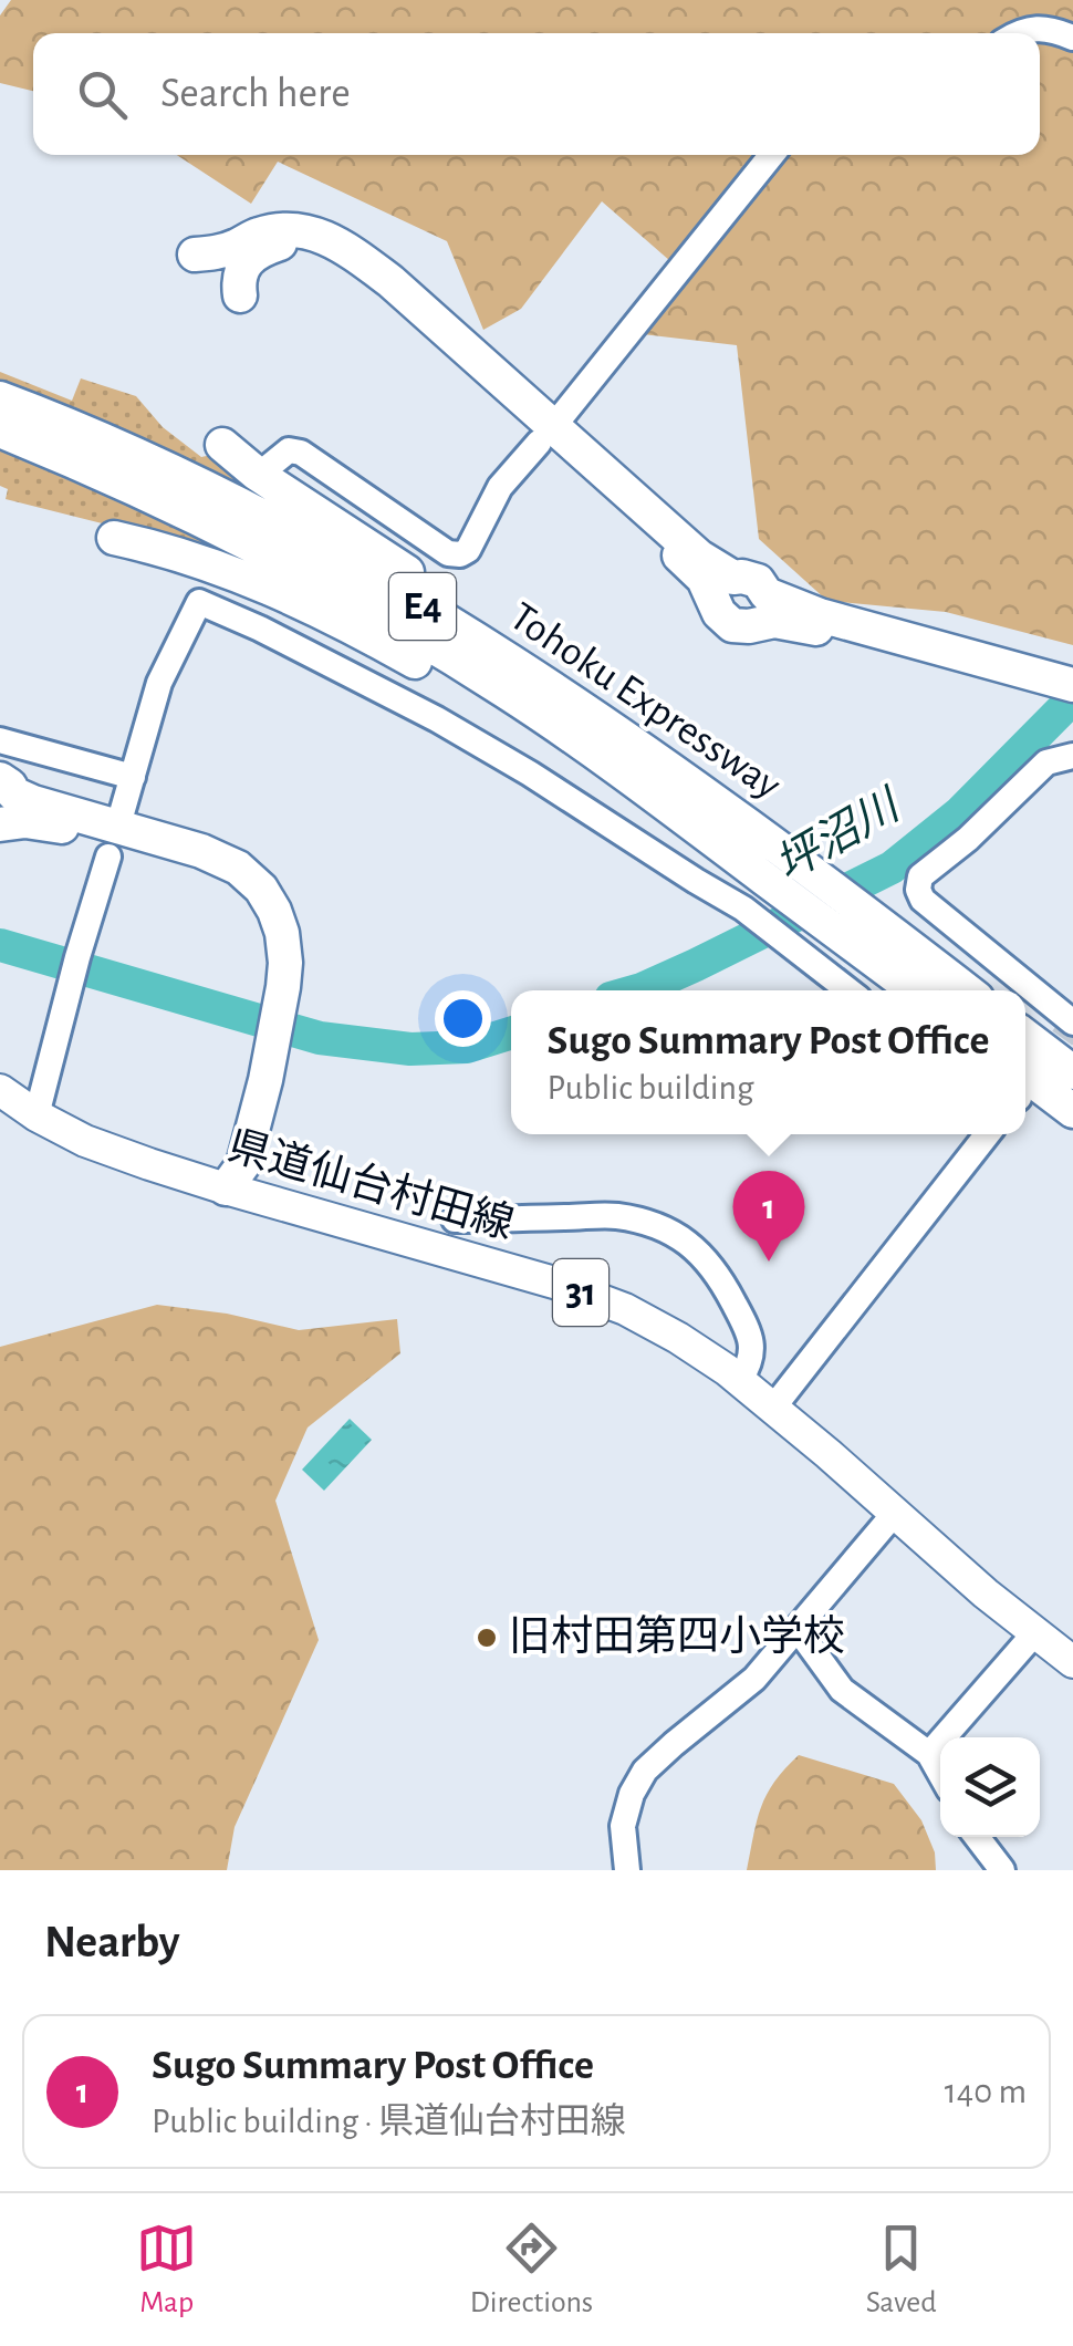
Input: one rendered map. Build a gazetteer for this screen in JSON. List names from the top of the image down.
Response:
{
  "streets": {
    "highway": ["E4", "Tohoku Expressway"],
    "main road": ["県道仙台村田線", "31"]
  },
  "water": ["坪沼川"],
  "places": ["旧村田第四小学校"],
  "page": {
    "search": "Search here",
    "popup": ["Sugo Summary Post Office", "Public building"],
    "pins": "1",
    "heading": "Nearby",
    "list": [
      {
        "mark": "1",
        "name": "Sugo Summary Post Office",
        "note": "Public building · 県道仙台村田線",
        "value": "140 m"
      }
    ],
    "nav": ["Map", "Directions", "Saved"]
  }
}
